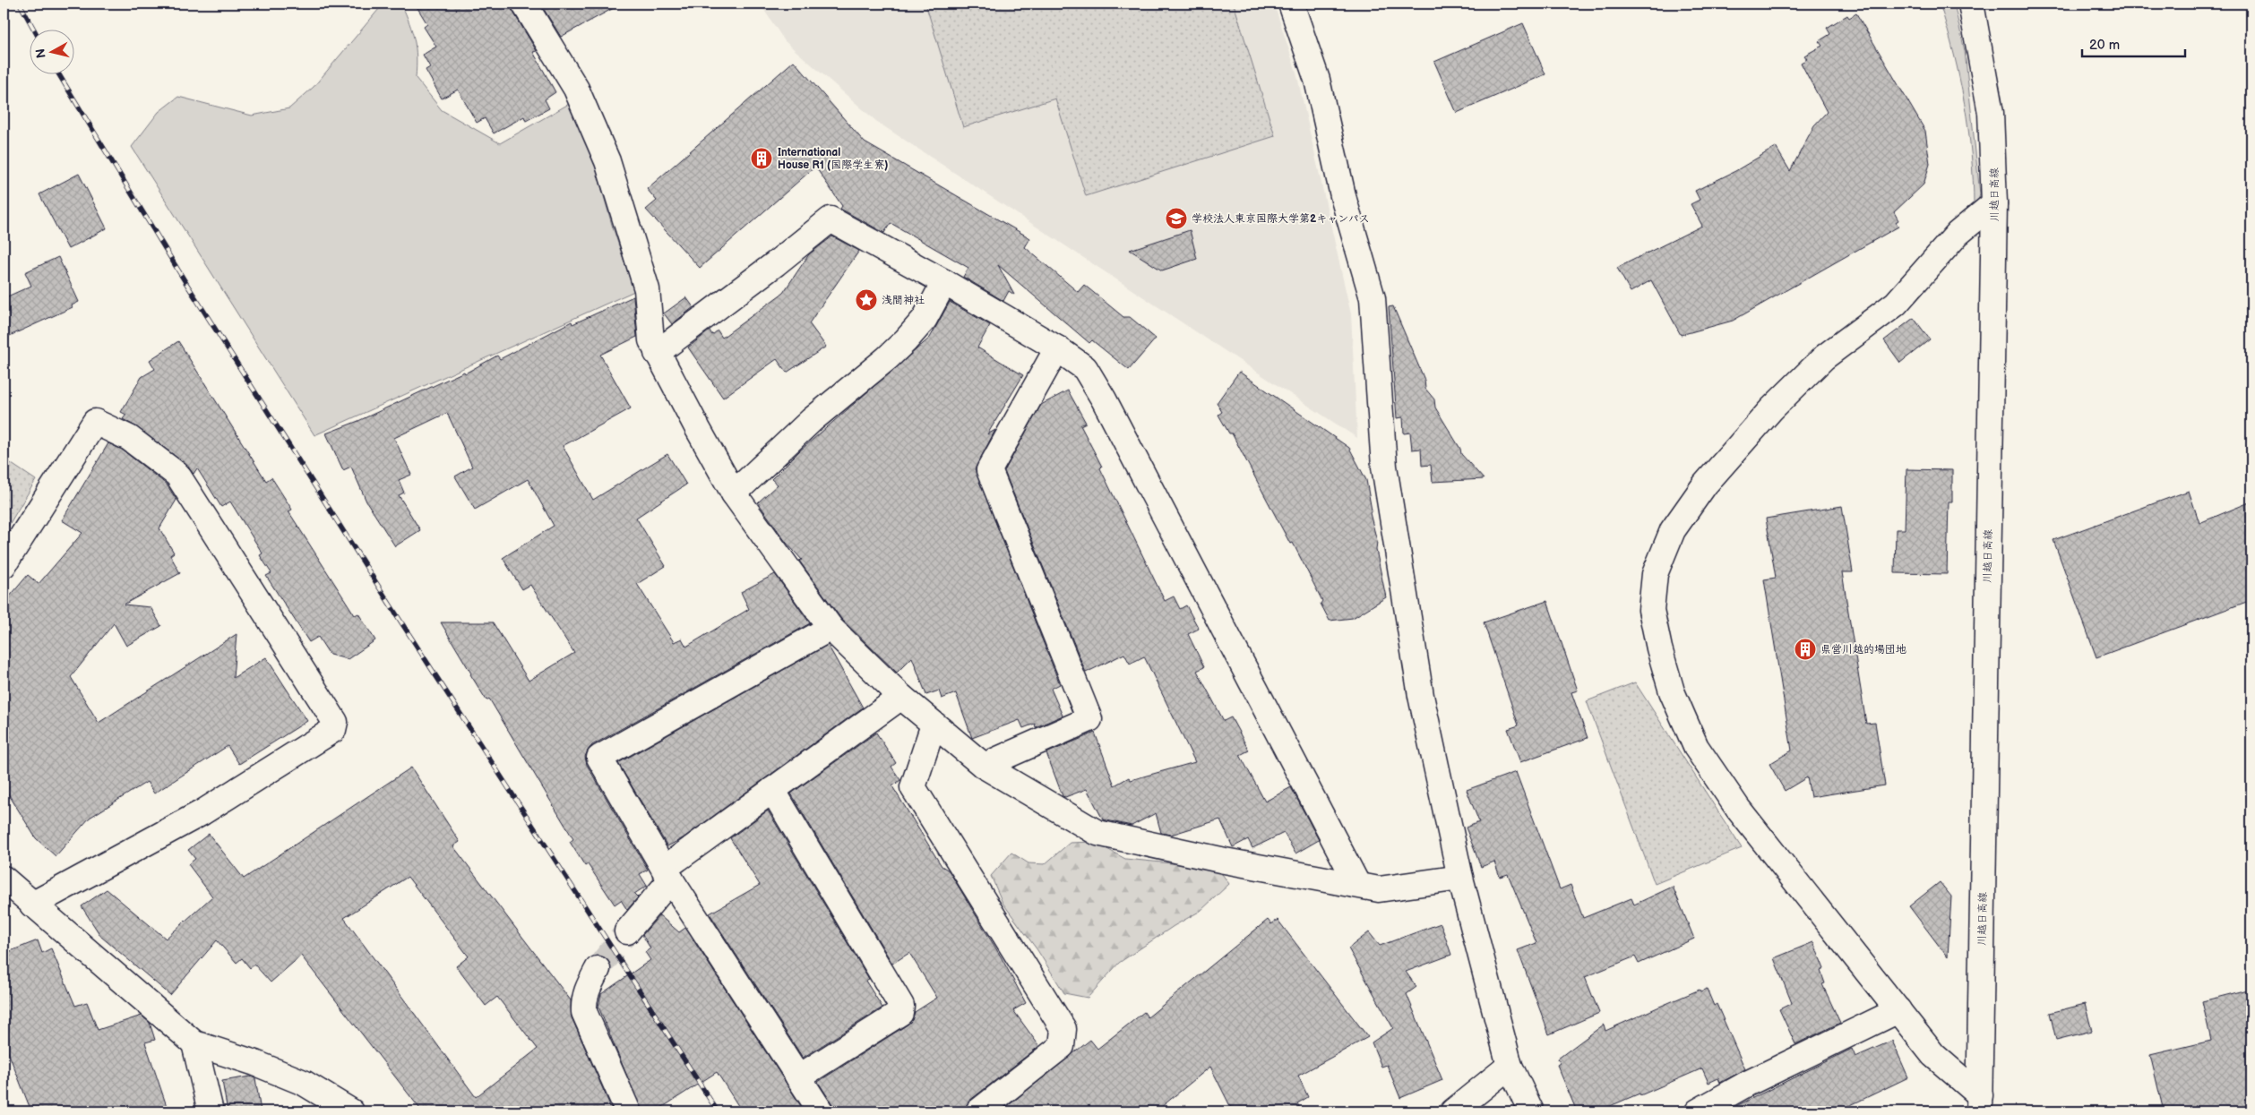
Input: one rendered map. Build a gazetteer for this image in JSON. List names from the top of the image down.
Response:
{
  "streets": {
    "street": ["川越日高線"]
  },
  "places": {
    "building": ["International House R1 (国際学生寮)", "県営川越的場団地"],
    "school or university": ["学校法人東京国際大学第2キャンパス"],
    "place": ["浅間神社"]
  },
  "scale_bar": "20 m",
  "north": "left"
}
